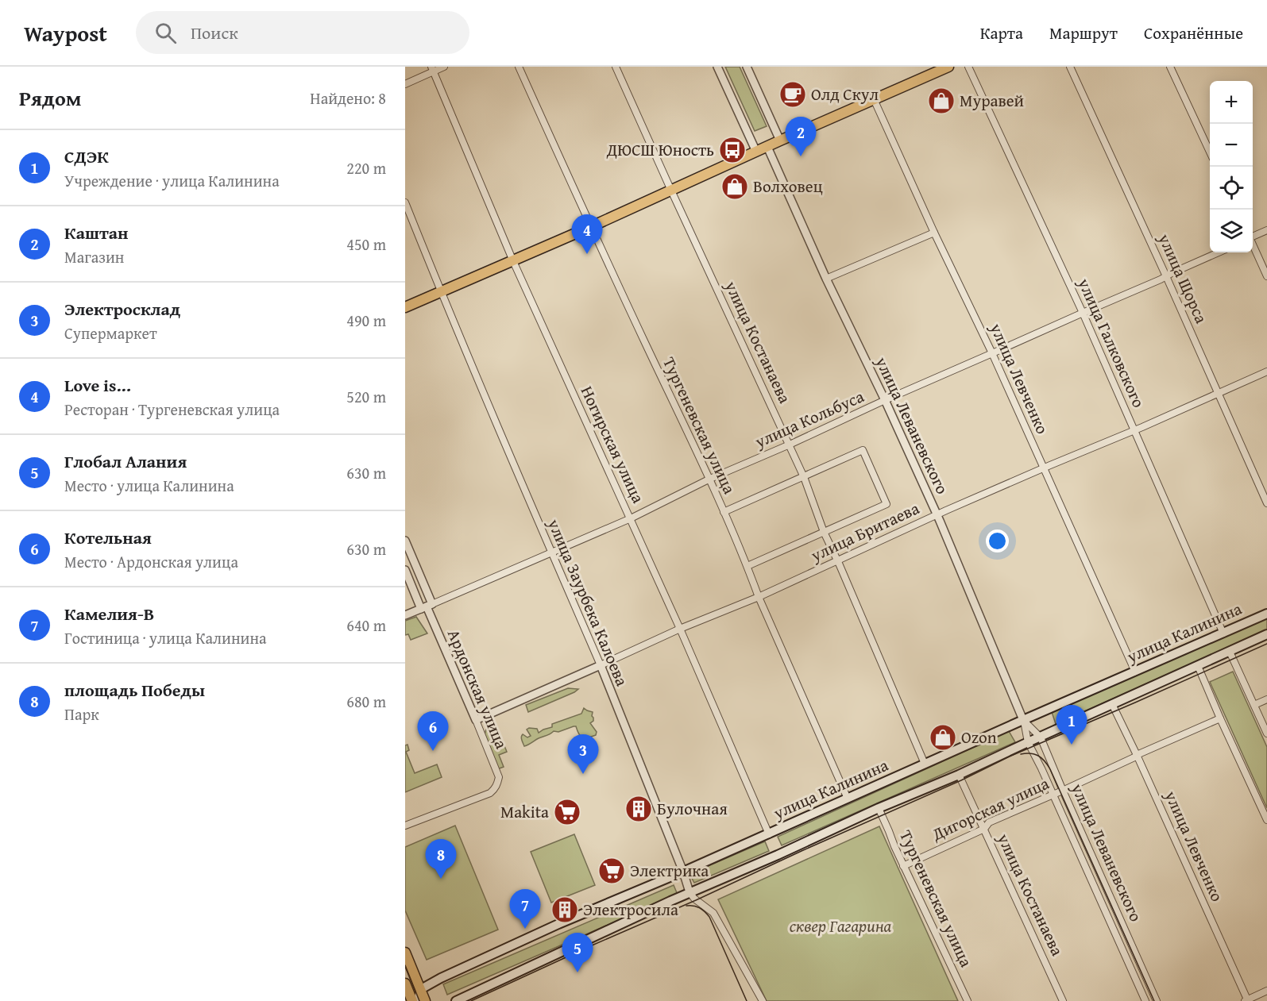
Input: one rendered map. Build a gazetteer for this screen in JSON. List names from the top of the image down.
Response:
{
  "streets": {
    "main road": ["улица Калинина"],
    "street": [
      "улица Щорса",
      "улица Костанаева",
      "улица Галковского",
      "улица Левченко",
      "улица Кольбуса",
      "Тургеневская улица",
      "улица Леваневского",
      "Ногирская улица",
      "улица Бритаева",
      "улица Заурбека Калоева",
      "Ардонская улица",
      "Дигорская улица"
    ]
  },
  "crossings": [
    ["улица Щорса", "улица Кольбуса"],
    ["улица Щорса", "улица Бритаева"],
    ["улица Костанаева", "улица Кольбуса"],
    ["улица Костанаева", "улица Бритаева"],
    ["улица Костанаева", "улица Калинина"],
    ["улица Костанаева", "Дигорская улица"],
    ["улица Галковского", "улица Кольбуса"],
    ["улица Галковского", "улица Бритаева"],
    ["улица Галковского", "улица Калинина"],
    ["улица Левченко", "улица Кольбуса"],
    ["улица Левченко", "улица Бритаева"],
    ["улица Левченко", "улица Калинина"],
    ["улица Левченко", "Дигорская улица"],
    ["улица Кольбуса", "Тургеневская улица"],
    ["улица Кольбуса", "улица Леваневского"],
    ["улица Кольбуса", "Ногирская улица"],
    ["улица Кольбуса", "улица Заурбека Калоева"],
    ["улица Кольбуса", "Ардонская улица"],
    ["Тургеневская улица", "улица Бритаева"],
    ["Тургеневская улица", "улица Калинина"],
    ["Тургеневская улица", "Дигорская улица"],
    ["улица Леваневского", "улица Бритаева"],
    ["улица Леваневского", "улица Калинина"],
    ["улица Леваневского", "Дигорская улица"],
    ["Ногирская улица", "улица Бритаева"],
    ["Ногирская улица", "улица Калинина"],
    ["улица Бритаева", "улица Заурбека Калоева"],
    ["улица Бритаева", "Ардонская улица"],
    ["улица Заурбека Калоева", "улица Калинина"]
  ],
  "parks": ["сквер Гагарина"],
  "places": {
    "cafe": ["Олд Скул"],
    "shop": ["Муравей", "Волховец", "Ozon"],
    "bus stop": ["ДЮСШ Юность"],
    "building": ["Булочная", "Электросила"],
    "supermarket": ["Makita", "Электрика"]
  },
  "page": {
    "header": "Waypost",
    "search": "Поиск",
    "nav": ["Карта", "Маршрут", "Сохранённые"],
    "heading": ["Рядом", "Найдено: 8"],
    "map_buttons": ["+", "−"],
    "pins": [
      "2",
      "4",
      "1",
      "6",
      "3",
      "8",
      "7",
      "5"
    ],
    "list": [
      {
        "mark": "1",
        "name": "СДЭК",
        "note": "Учреждение · улица Калинина",
        "value": "220 m"
      },
      {
        "mark": "2",
        "name": "Каштан",
        "note": "Магазин",
        "value": "450 m"
      },
      {
        "mark": "3",
        "name": "Электросклад",
        "note": "Супермаркет",
        "value": "490 m"
      },
      {
        "mark": "4",
        "name": "Love is...",
        "note": "Ресторан · Тургеневская улица",
        "value": "520 m"
      },
      {
        "mark": "5",
        "name": "Глобал Алания",
        "note": "Место · улица Калинина",
        "value": "630 m"
      },
      {
        "mark": "6",
        "name": "Котельная",
        "note": "Место · Ардонская улица",
        "value": "630 m"
      },
      {
        "mark": "7",
        "name": "Камелия-В",
        "note": "Гостиница · улица Калинина",
        "value": "640 m"
      },
      {
        "mark": "8",
        "name": "площадь Победы",
        "note": "Парк",
        "value": "680 m"
      }
    ]
  }
}
